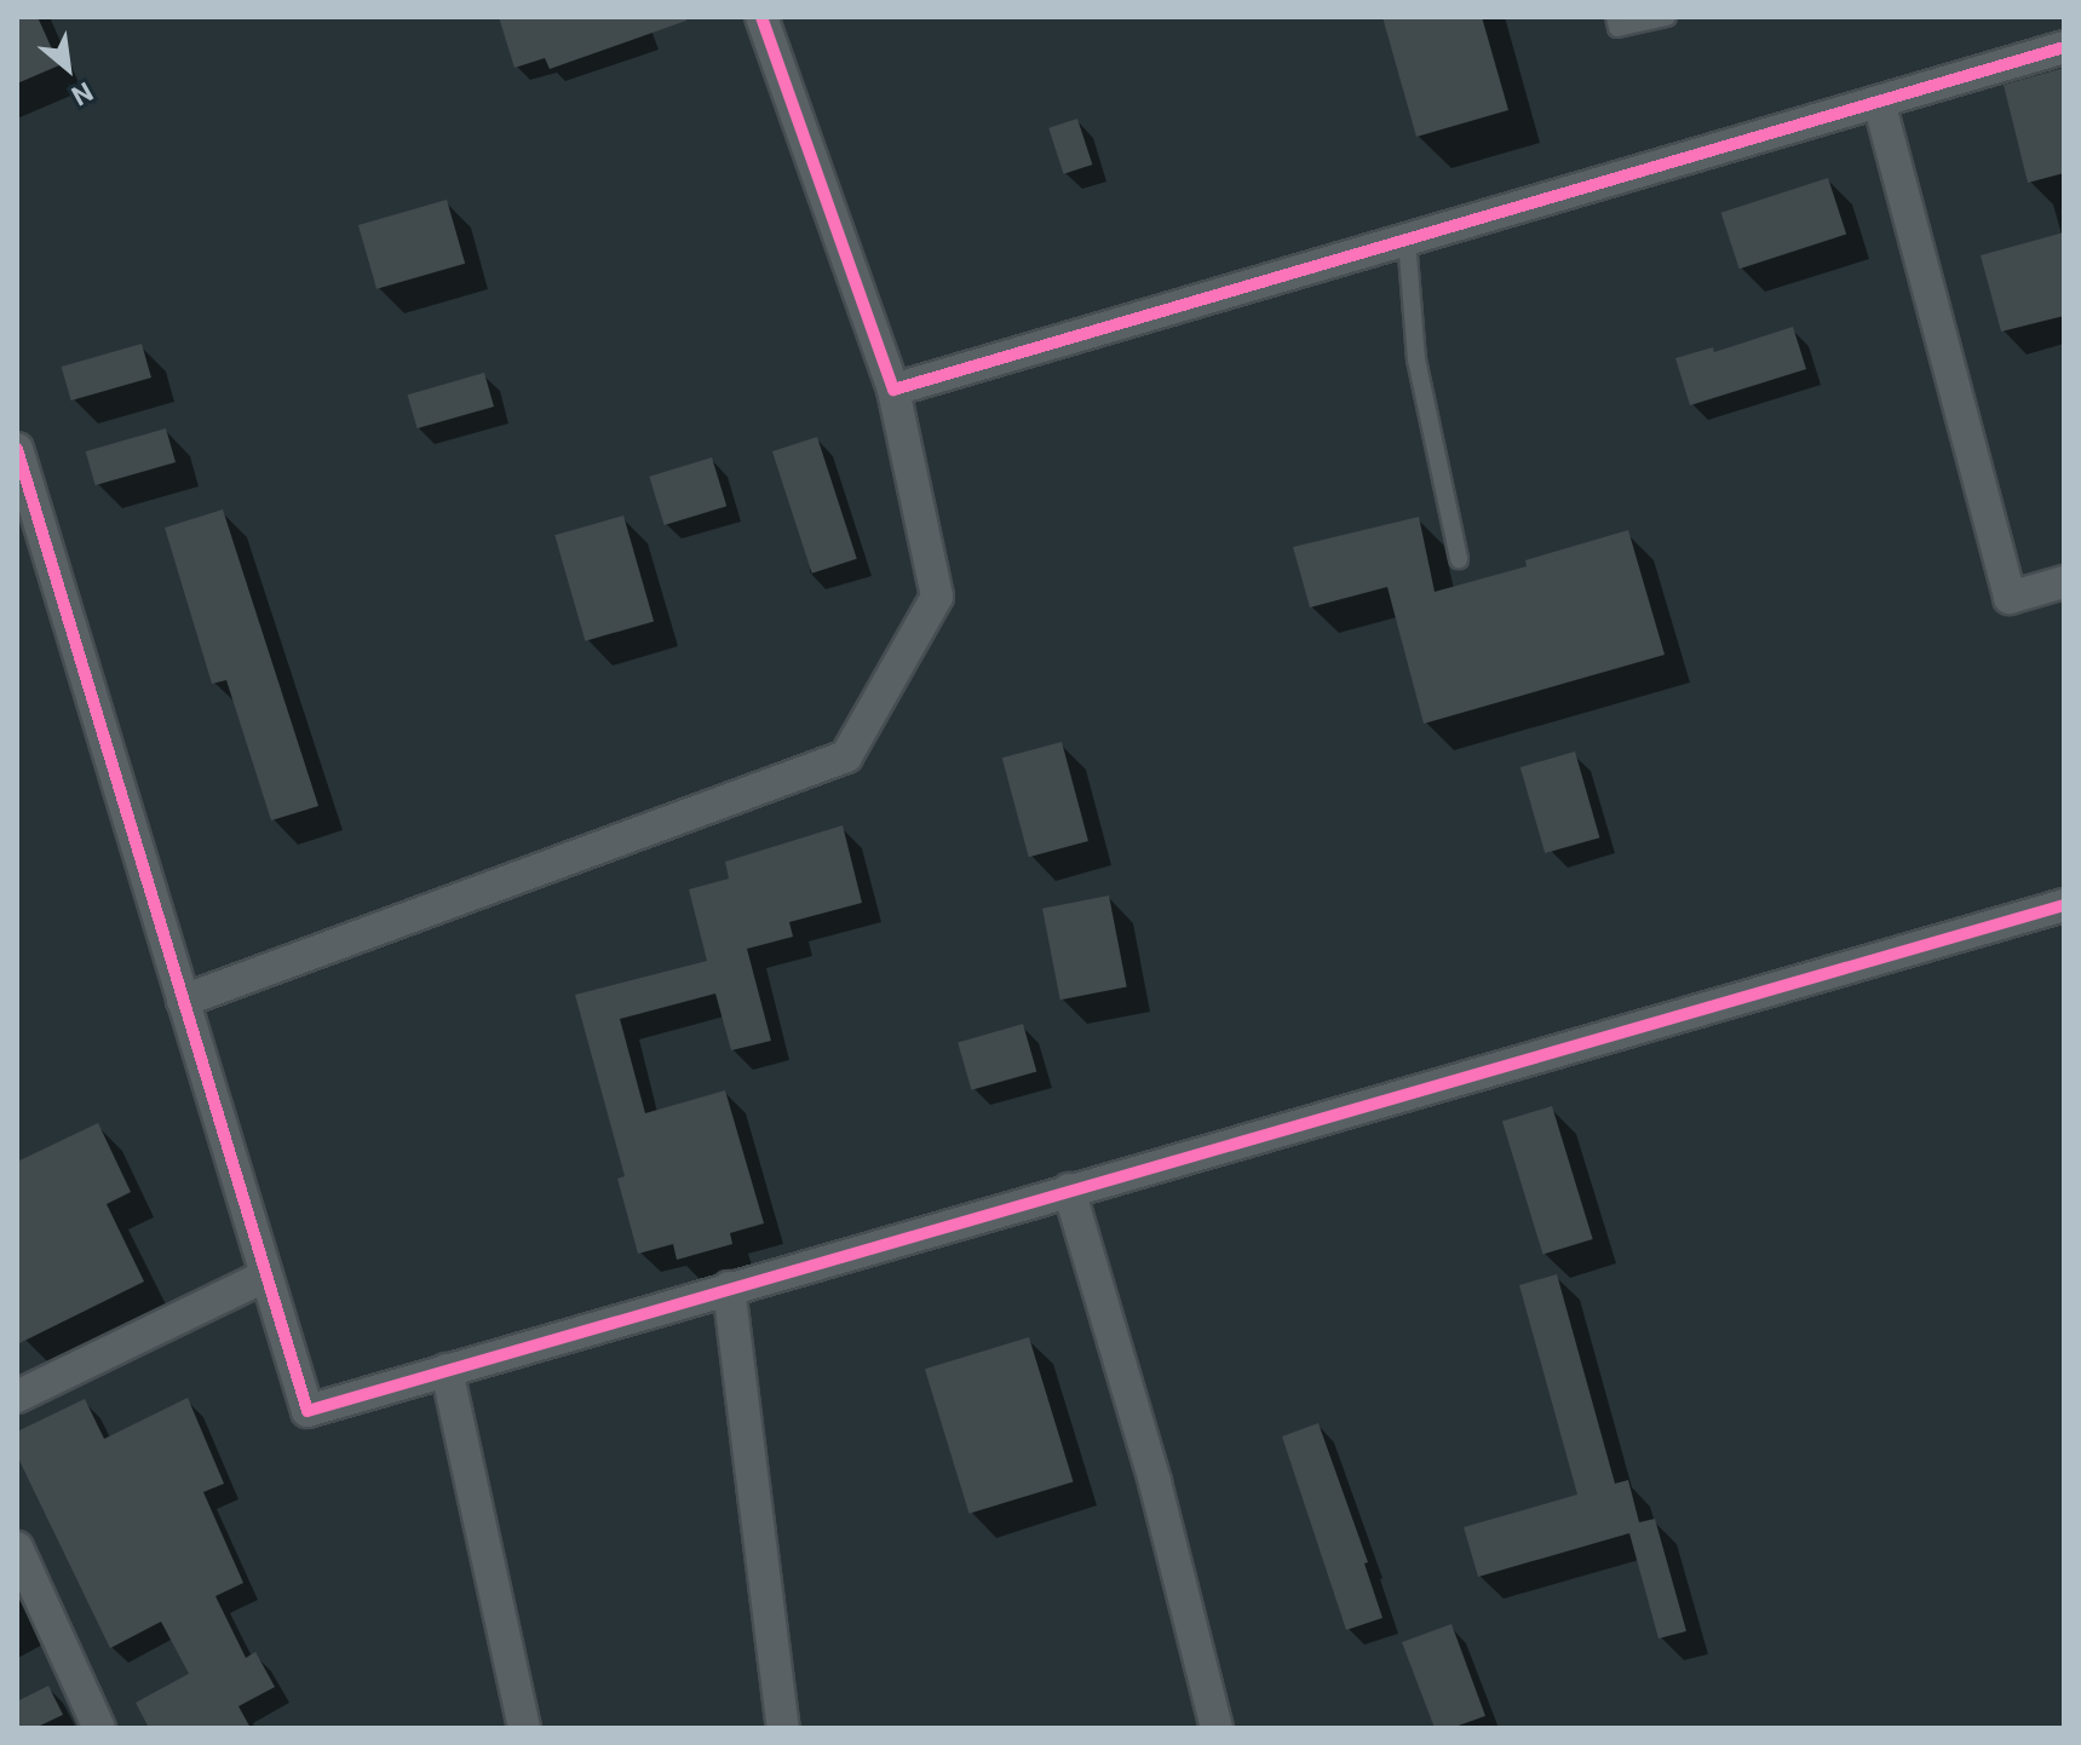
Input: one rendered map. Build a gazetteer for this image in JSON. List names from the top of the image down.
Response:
{
  "north": "bottom right"
}
